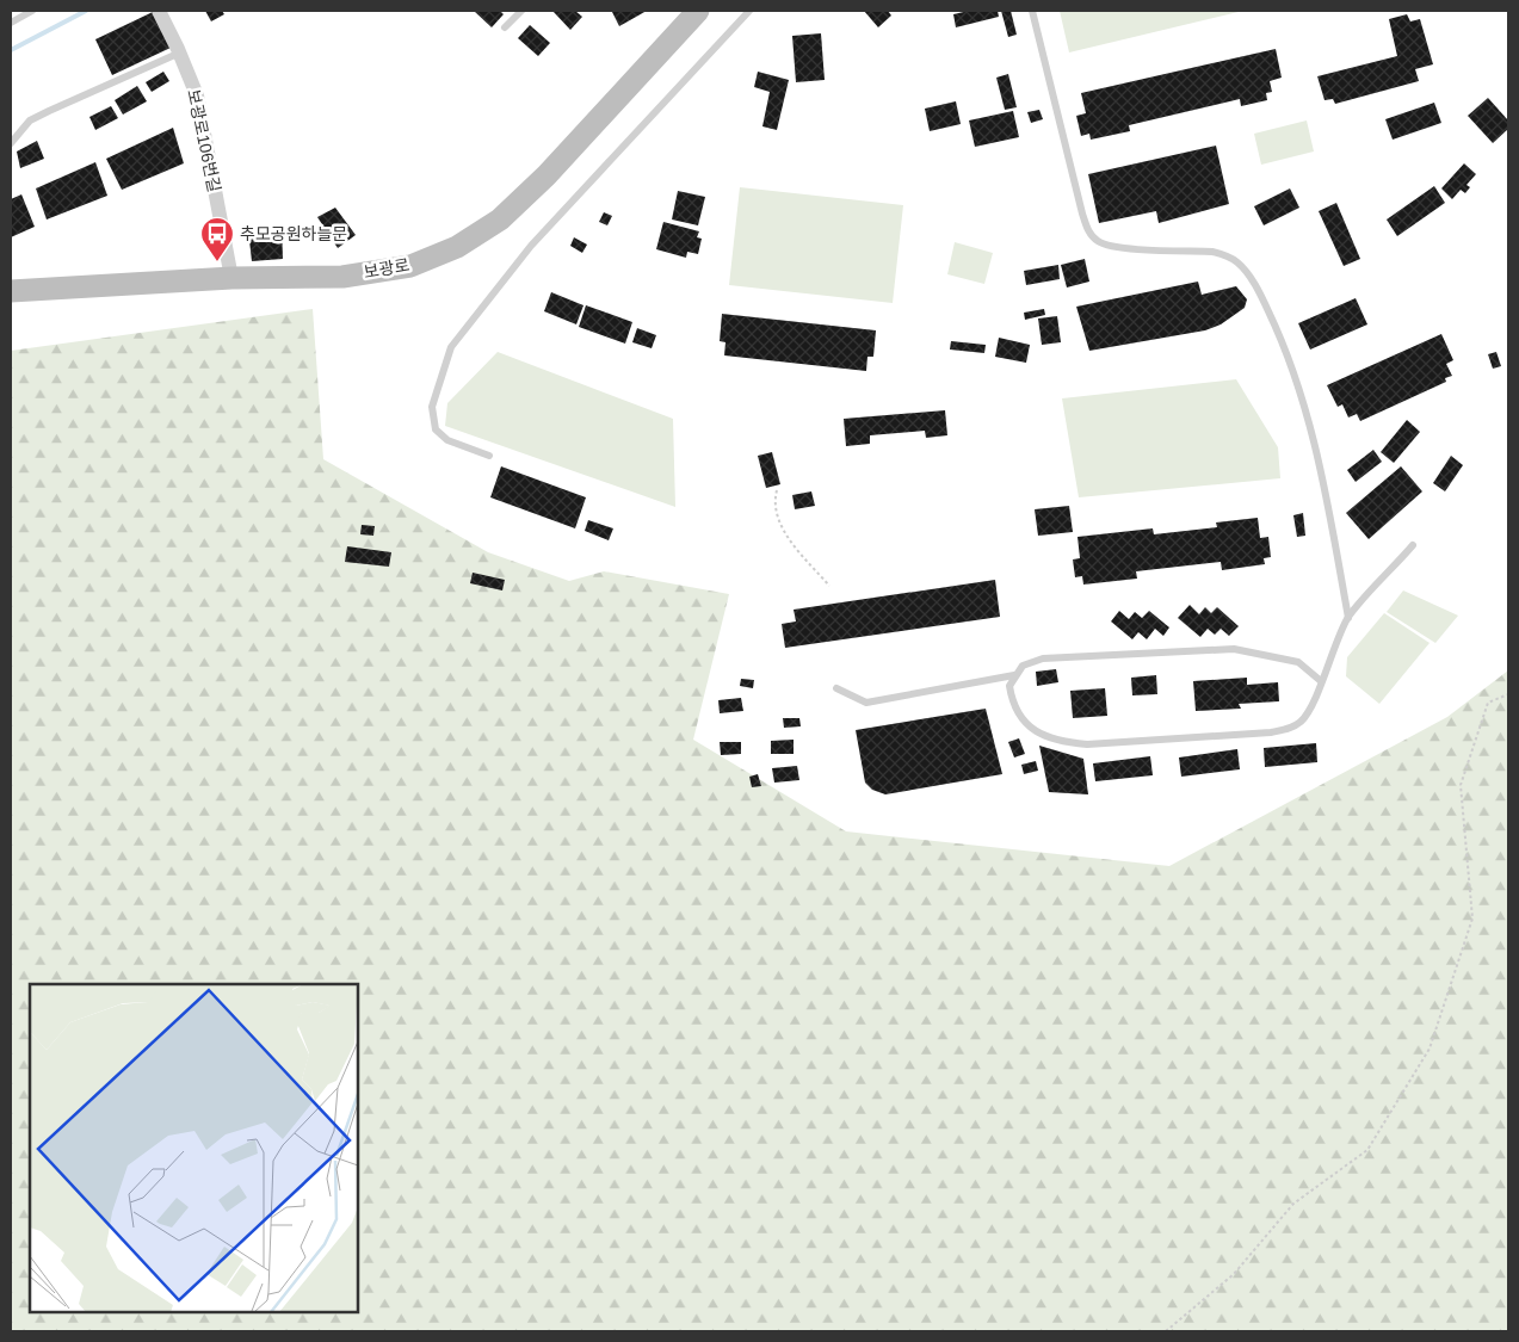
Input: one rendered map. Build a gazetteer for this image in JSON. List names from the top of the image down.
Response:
{
  "streets": {
    "main road": ["보광로"],
    "street": ["보광로106번길"]
  },
  "crossings": [
    ["보광로106번길", "보광로"]
  ],
  "places": {
    "bus stop": ["추모공원하늘문"]
  }
}
